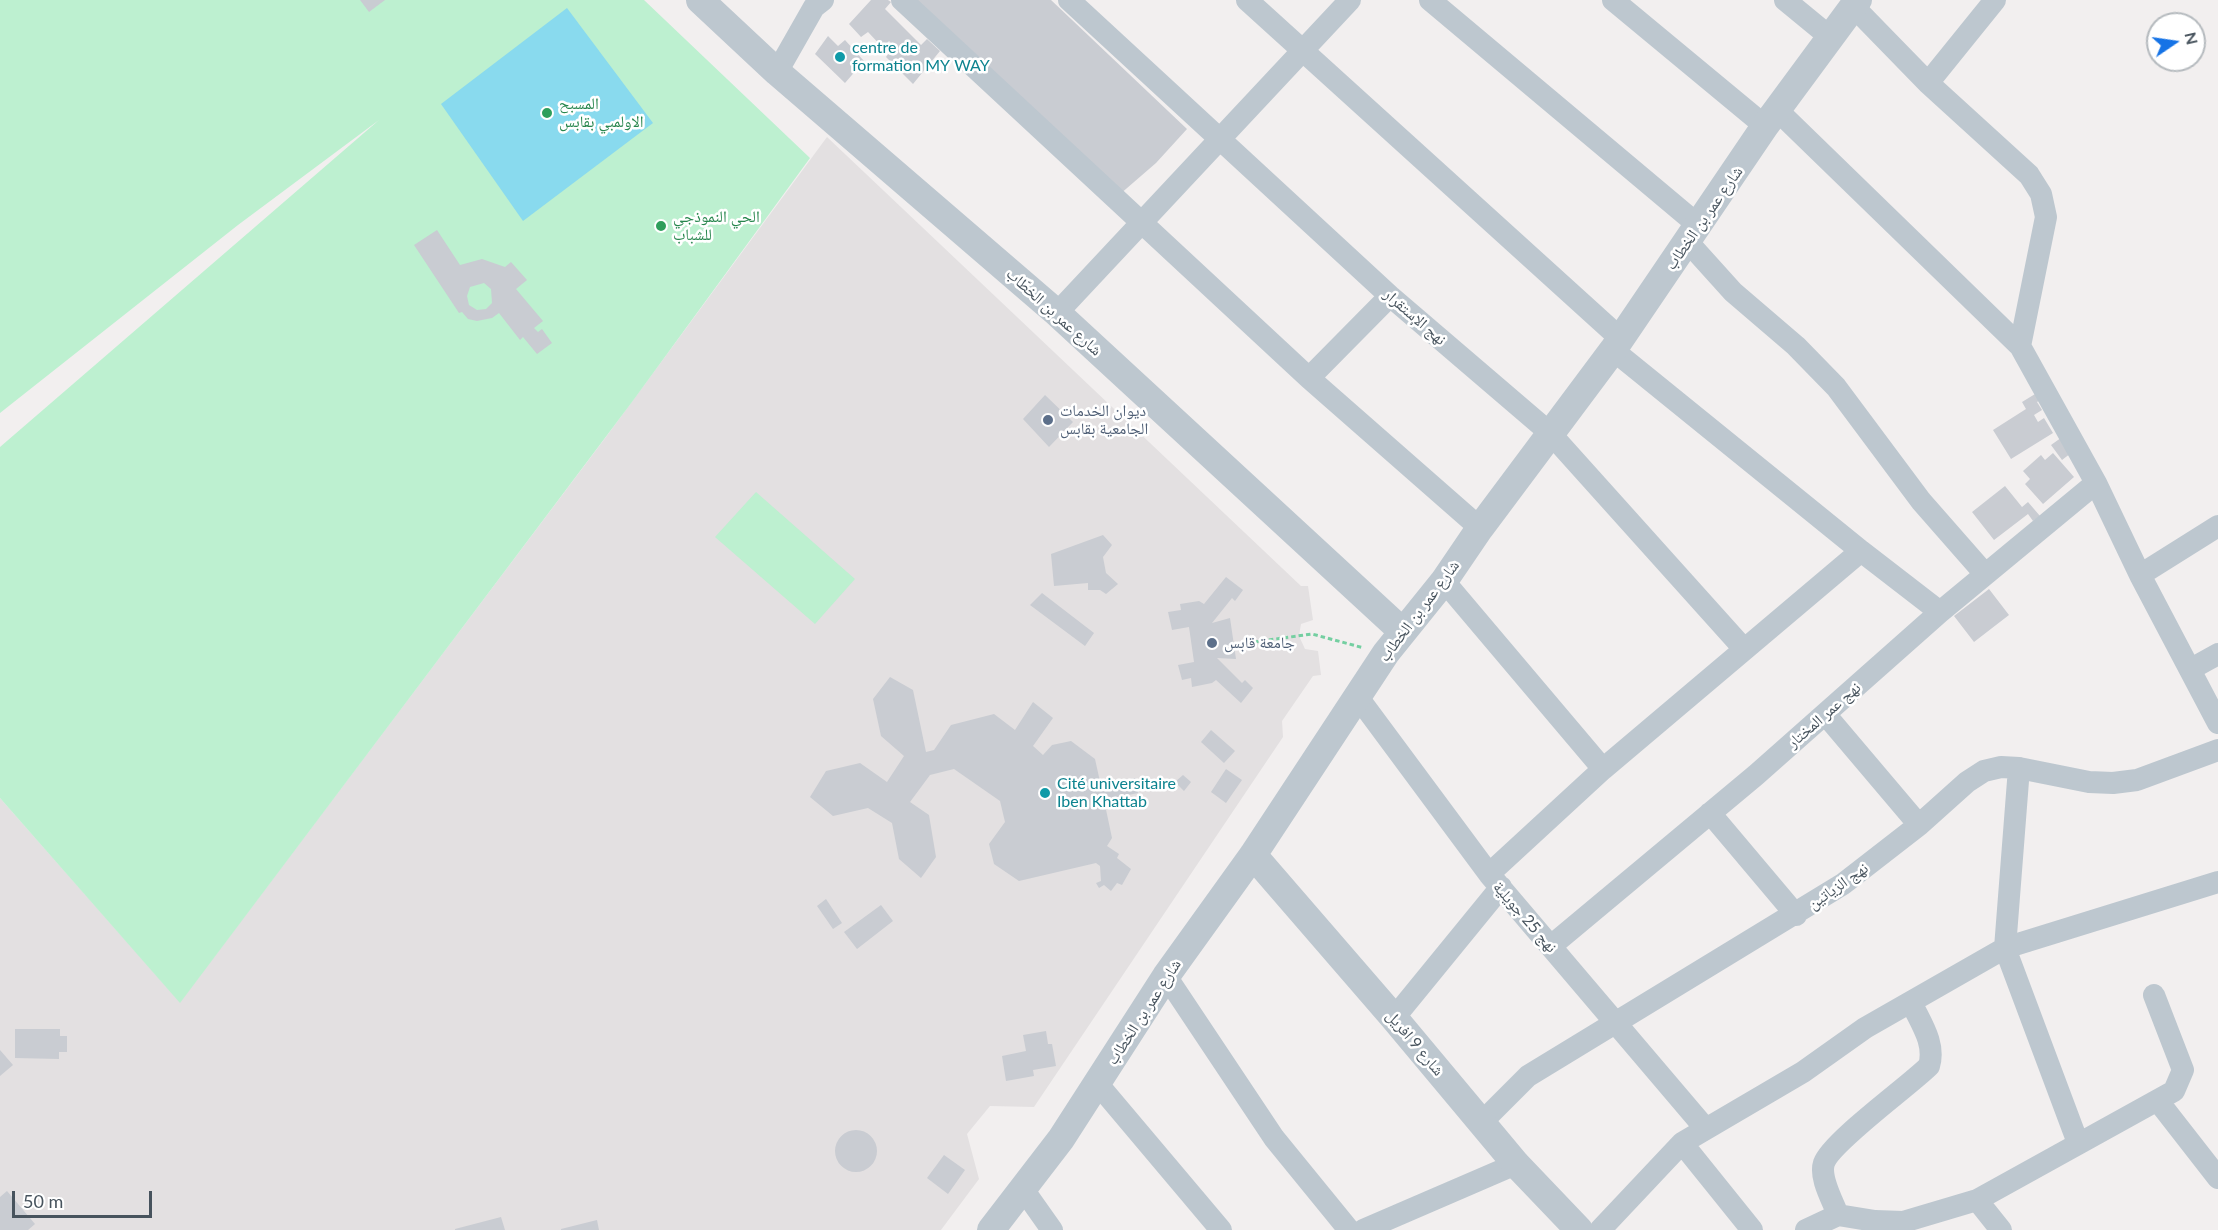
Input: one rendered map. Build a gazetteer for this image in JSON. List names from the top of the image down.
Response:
{
  "streets": {
    "street": [
      "شارع عمر بن الخطاب",
      "شارع عمر بن الخطّاب",
      "نهج الإستقرار",
      "نهج عمر المختار",
      "نهج الزياتين",
      "نهج 25 جويلية",
      "شارع 9 افريل"
    ]
  },
  "crossings": [
    ["شارع عمر بن الخطاب", "شارع عمر بن الخطّاب"],
    ["شارع عمر بن الخطاب", "نهج الإستقرار"],
    ["شارع عمر بن الخطاب", "نهج 25 جويلية"],
    ["شارع عمر بن الخطاب", "شارع 9 افريل"],
    ["نهج عمر المختار", "نهج 25 جويلية"],
    ["نهج الزياتين", "نهج 25 جويلية"],
    ["نهج الزياتين", "شارع 9 افريل"]
  ],
  "places": [
    "centre de formation MY WAY",
    "المسبح الاولمبي بقابس",
    "الحي النموذجي للشباب",
    "ديوان الخدمات الجامعية بقابس",
    "جامعة قابس",
    "Cité universitaire Iben Khattab"
  ],
  "scale_bar": "50 m",
  "north": "right"
}
